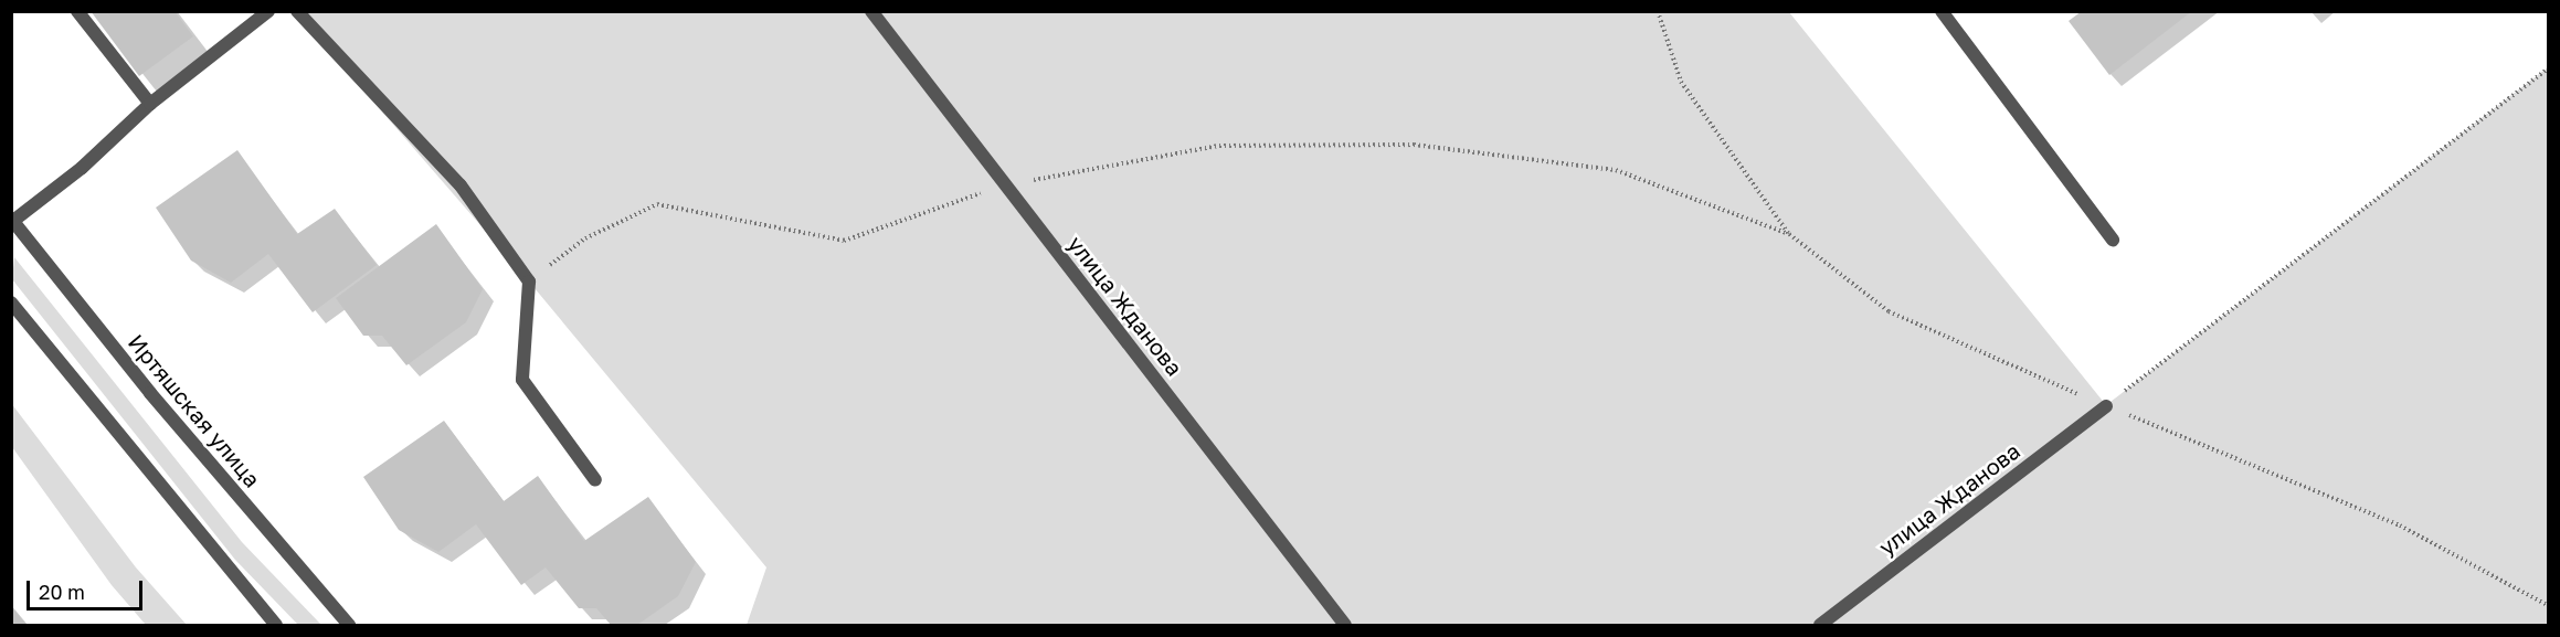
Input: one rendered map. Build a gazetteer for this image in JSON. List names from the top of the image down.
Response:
{
  "streets": {
    "street": ["улица Жданова", "Иртяшская улица"]
  },
  "scale_bar": "20 m"
}
